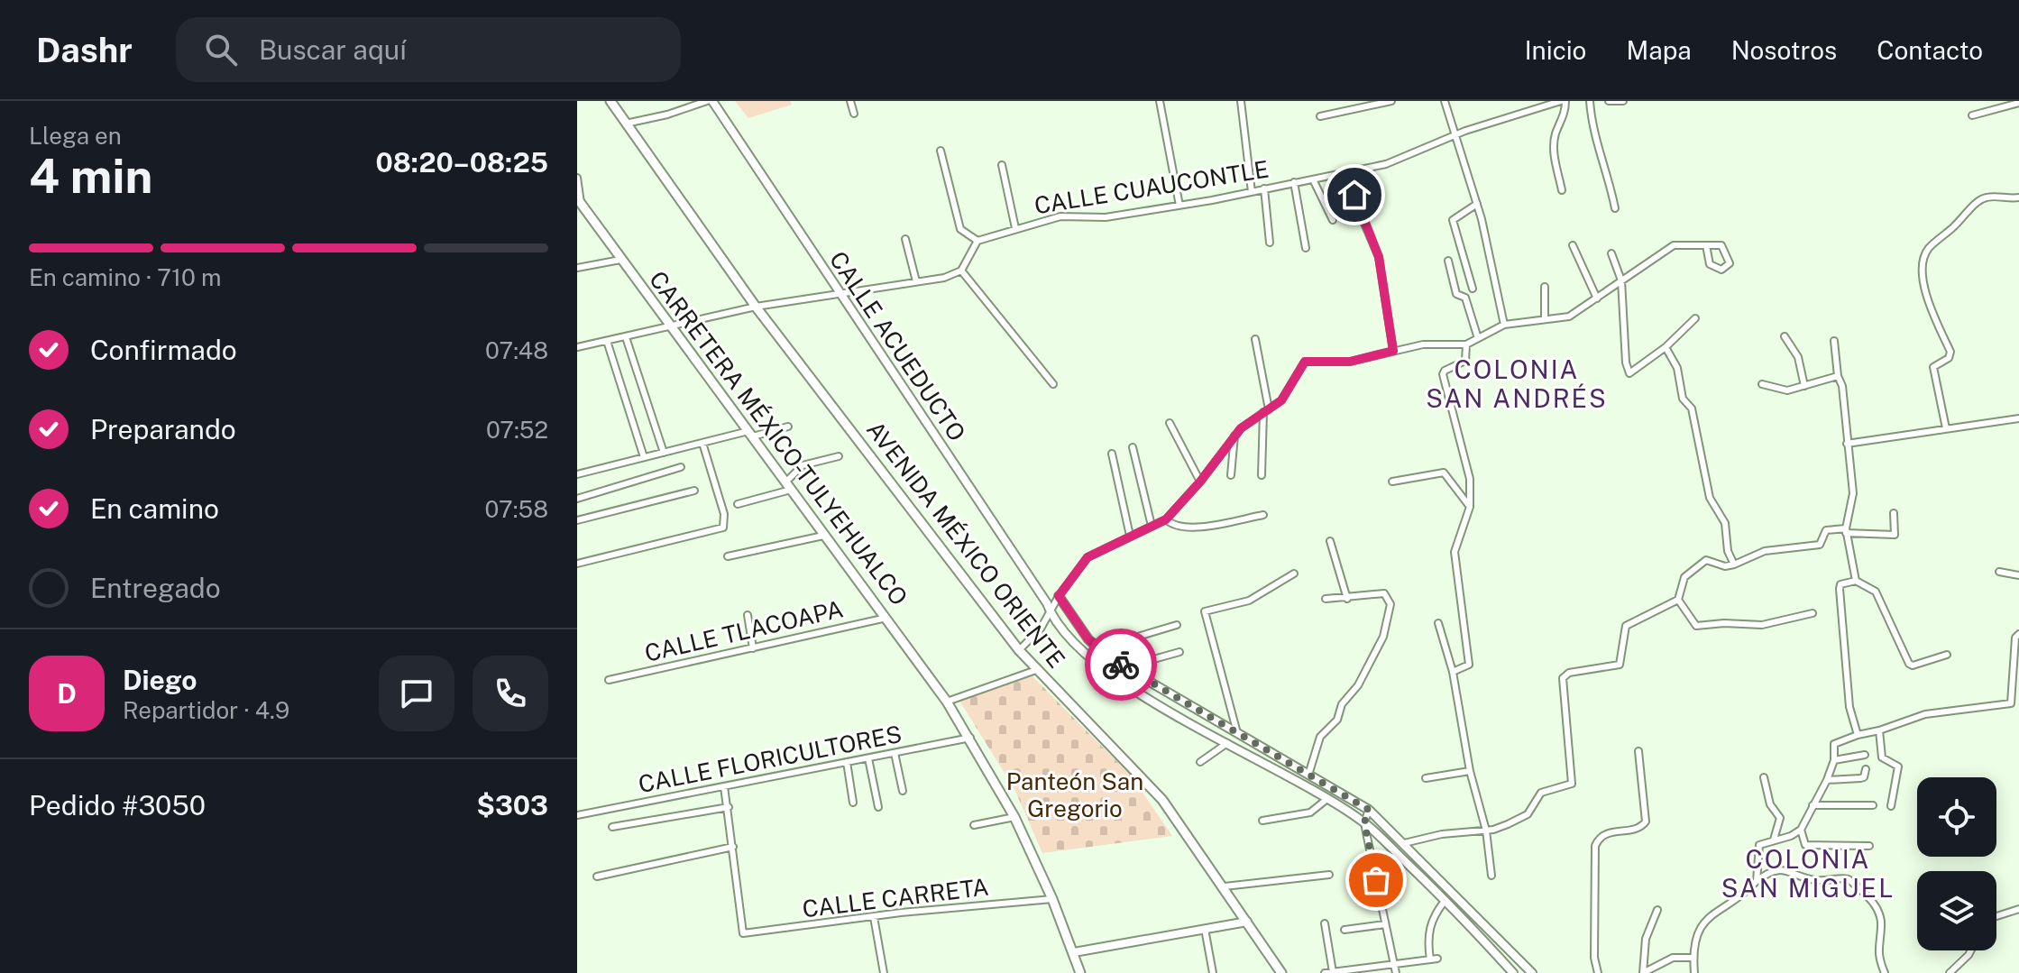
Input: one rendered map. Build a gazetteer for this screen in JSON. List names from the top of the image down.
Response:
{
  "streets": {
    "main road": ["CARRETERA MÉXICO-TULYEHUALCO", "AVENIDA MÉXICO ORIENTE"],
    "street": [
      "CALLE CUAUCONTLE",
      "CALLE ACUEDUCTO",
      "CALLE TLACOAPA",
      "CALLE FLORICULTORES",
      "CALLE CARRETA"
    ]
  },
  "crossings": [
    ["CARRETERA MÉXICO-TULYEHUALCO", "CALLE TLACOAPA"],
    ["CARRETERA MÉXICO-TULYEHUALCO", "CALLE FLORICULTORES"],
    ["CARRETERA MÉXICO-TULYEHUALCO", "CALLE CARRETA"]
  ],
  "districts": ["COLONIA SAN ANDRÉS", "COLONIA SAN MIGUEL"],
  "parks": ["Panteón San Gregorio"],
  "page": {
    "header": "Dashr",
    "search": "Buscar aquí",
    "nav": [
      "Inicio",
      "Mapa",
      "Nosotros",
      "Contacto"
    ],
    "heading": ["4 min", "Llega en", "08:20–08:25"],
    "panel": [
      "Diego",
      "Repartidor · 4.9",
      "Pedido #3050",
      "$303"
    ],
    "bar": "En camino · 710 m",
    "list": [
      ["Confirmado", "07:48"],
      ["Preparando", "07:52"],
      ["En camino", "07:58"],
      "Entregado"
    ],
    "round": "D"
  }
}
